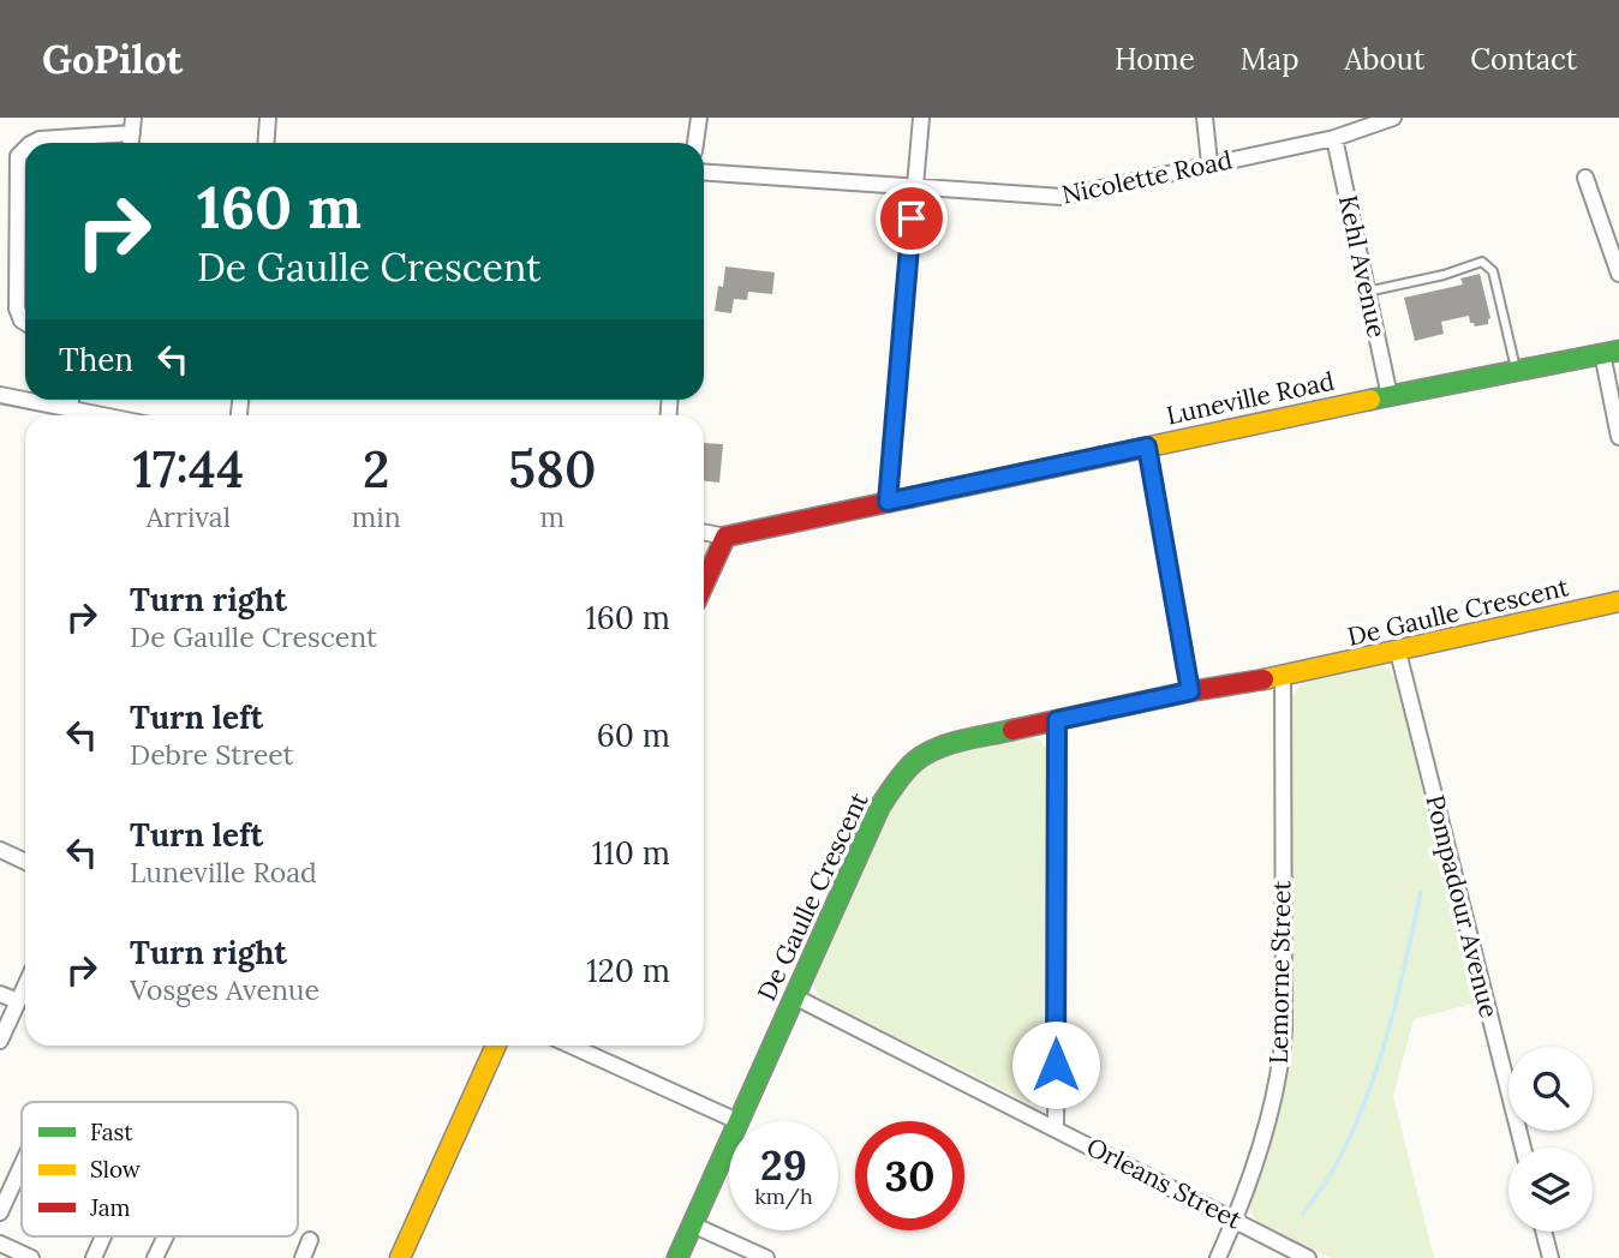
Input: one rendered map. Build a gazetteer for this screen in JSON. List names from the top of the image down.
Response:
{
  "streets": {
    "street": [
      "Nicolette Road",
      "Kehl Avenue",
      "Luneville Road",
      "De Gaulle Crescent",
      "Pompadour Avenue",
      "Lemorne Street",
      "Orleans Street"
    ]
  },
  "crossings": [
    ["Nicolette Road", "Kehl Avenue"],
    ["Kehl Avenue", "Luneville Road"],
    ["De Gaulle Crescent", "Pompadour Avenue"],
    ["De Gaulle Crescent", "Lemorne Street"],
    ["De Gaulle Crescent", "Orleans Street"],
    ["Lemorne Street", "Orleans Street"]
  ],
  "legend": ["Fast", "Slow", "Jam"],
  "page": {
    "header": "GoPilot",
    "nav": [
      "Home",
      "Map",
      "About",
      "Contact"
    ],
    "turn": ["160 m", "De Gaulle Crescent"],
    "then": "Then",
    "eta": [
      "17:44",
      "Arrival",
      "2",
      "min",
      "580",
      "m"
    ],
    "list": [
      {
        "name": "Turn right",
        "note": "De Gaulle Crescent",
        "value": "160 m"
      },
      {
        "name": "Turn left",
        "note": "Debre Street",
        "value": "60 m"
      },
      {
        "name": "Turn left",
        "note": "Luneville Road",
        "value": "110 m"
      },
      {
        "name": "Turn right",
        "note": "Vosges Avenue",
        "value": "120 m"
      }
    ],
    "speed": "29 km/h",
    "limit": "30"
  }
}
